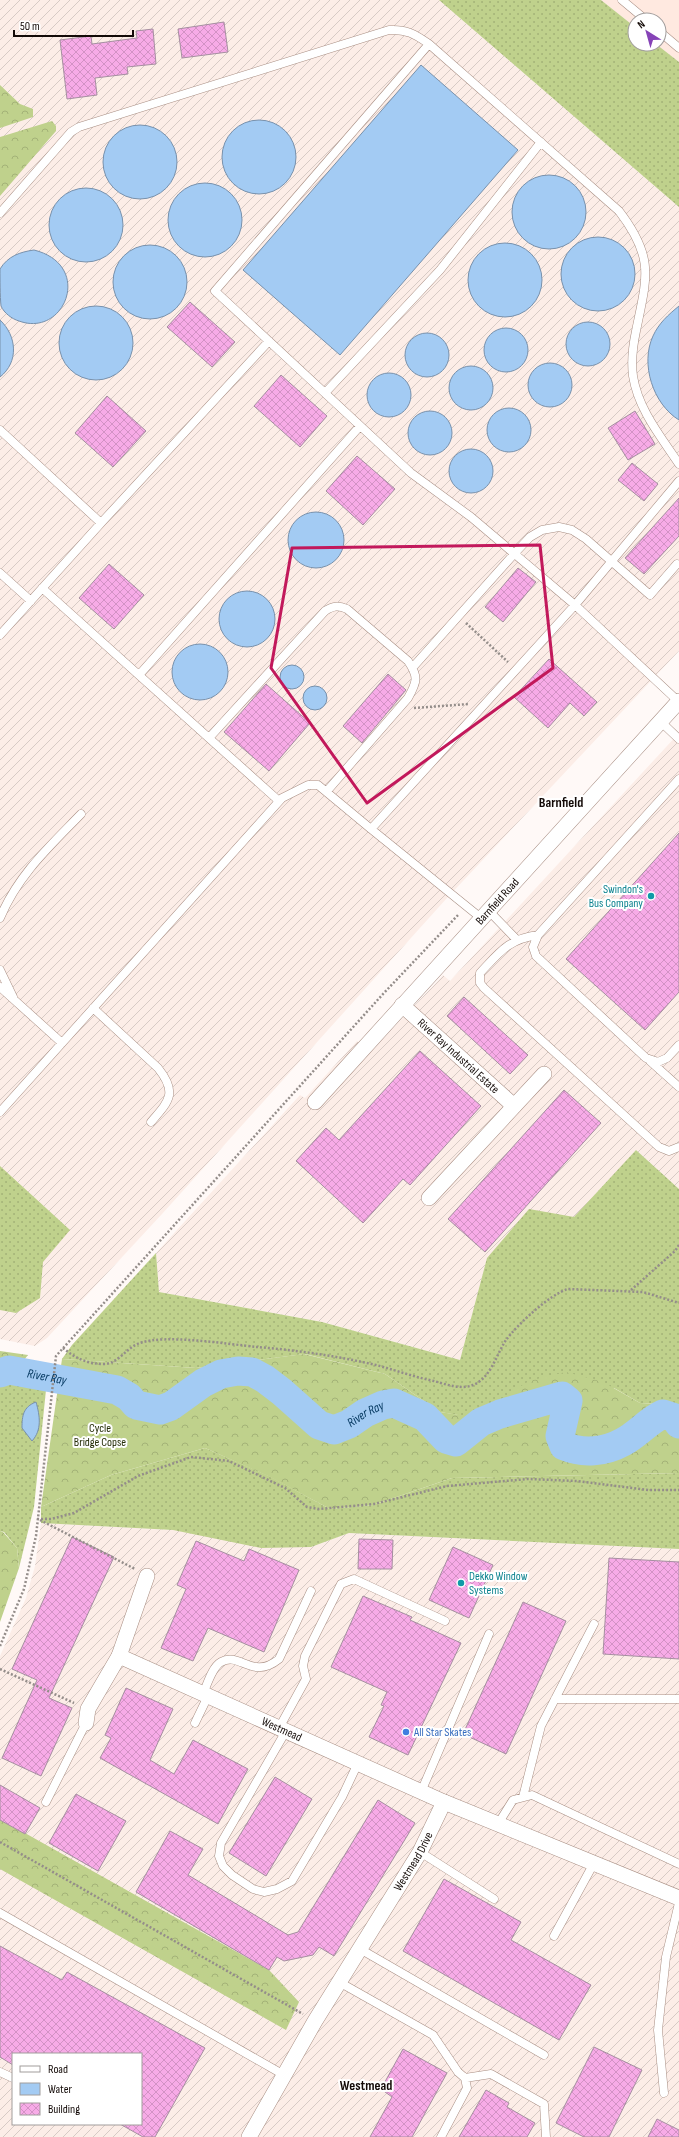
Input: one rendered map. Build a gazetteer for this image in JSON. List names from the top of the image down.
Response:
{
  "streets": {
    "street": [
      "Barnfield Road",
      "River Ray Industrial Estate",
      "Westmead",
      "Westmead Drive"
    ]
  },
  "crossings": [
    ["Barnfield Road", "River Ray Industrial Estate"],
    ["Westmead", "Westmead Drive"]
  ],
  "districts": ["Barnfield", "Westmead"],
  "water": ["River Ray"],
  "parks": ["Cycle Bridge Copse"],
  "places": ["Swindon's Bus Company", "Dekko Window Systems", "All Star Skates"],
  "legend": ["Road", "Water", "Building"],
  "scale_bar": "50 m",
  "north": "top left"
}
